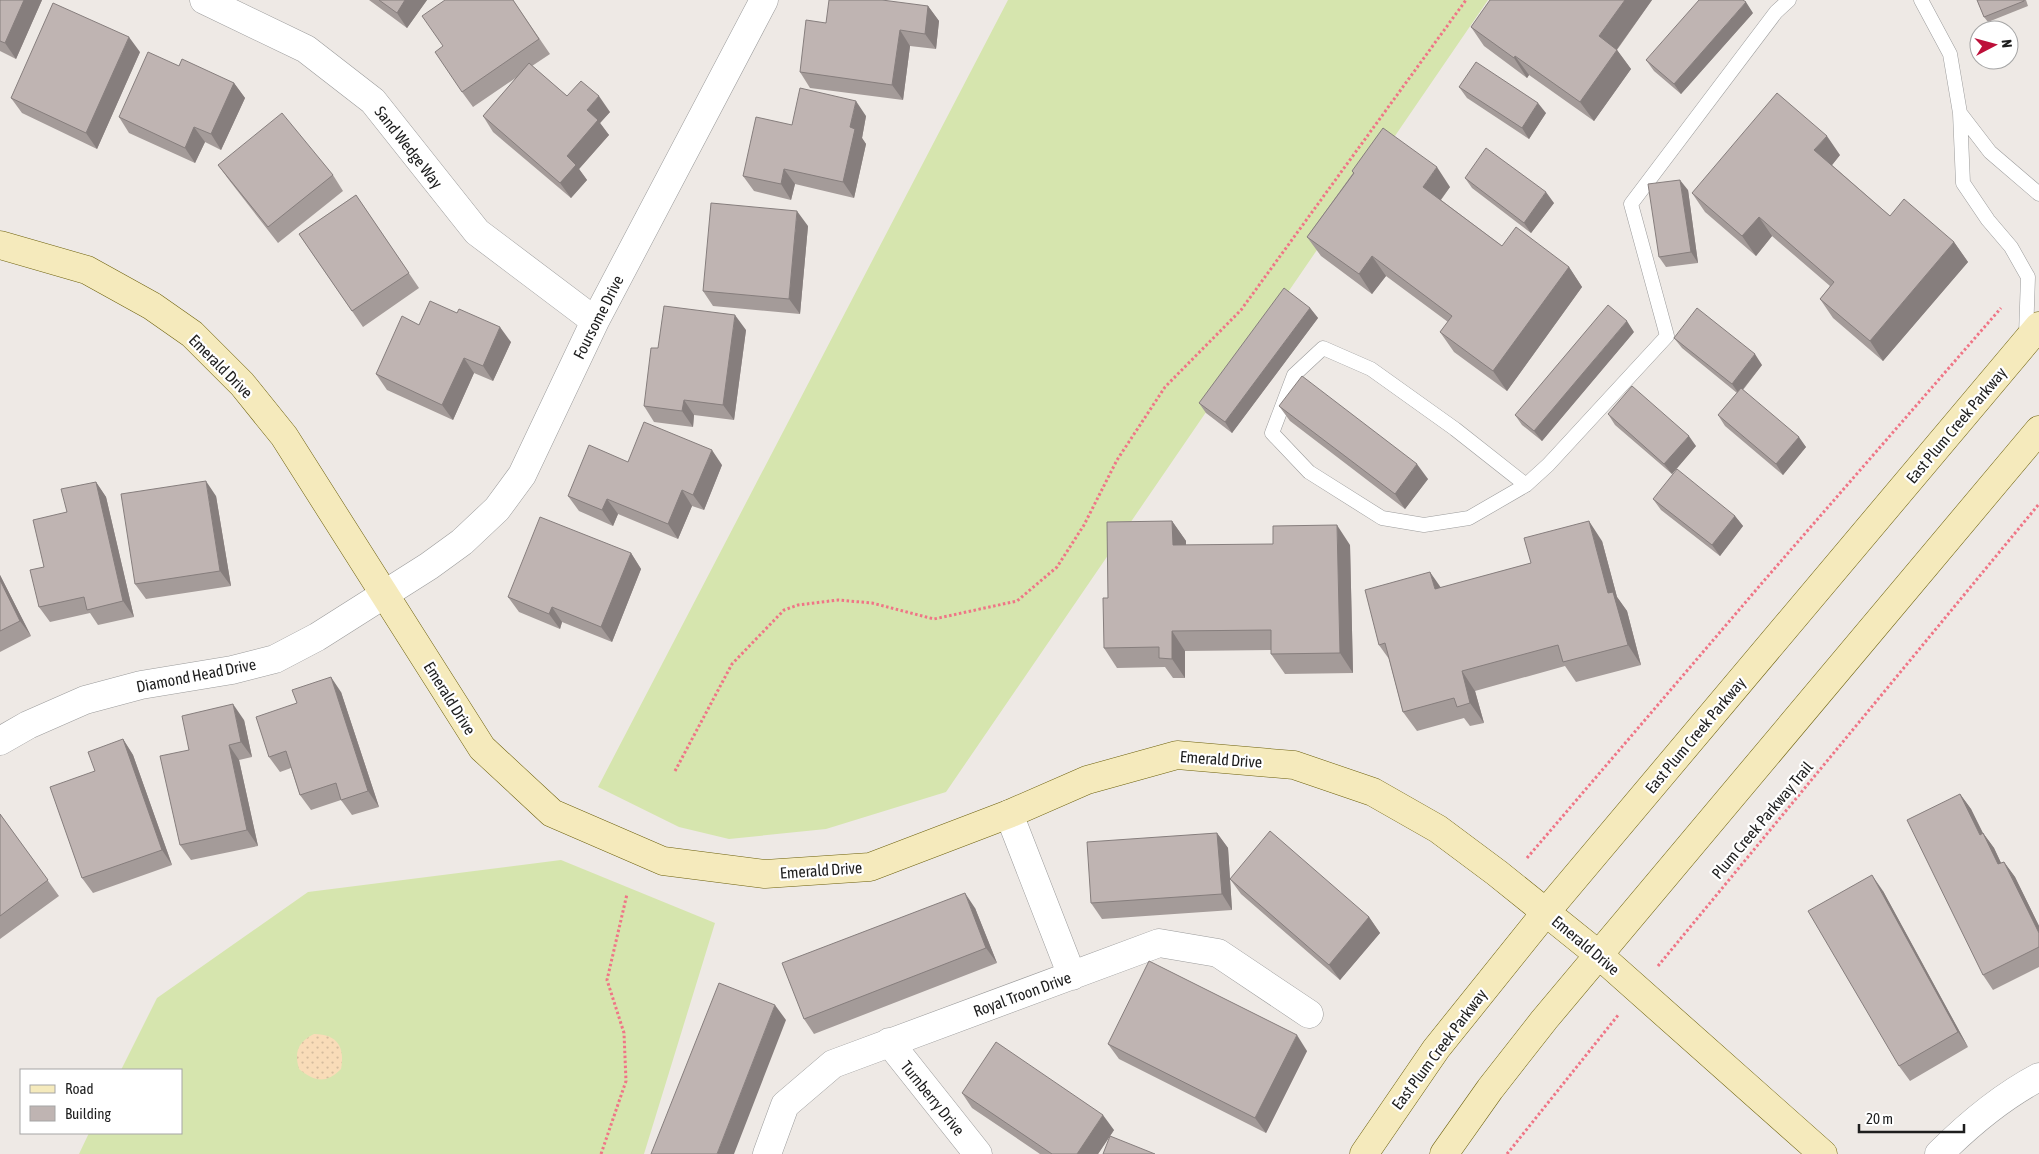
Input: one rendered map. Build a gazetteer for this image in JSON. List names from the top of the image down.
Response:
{
  "streets": {
    "street": [
      "Sand Wedge Way",
      "Foursome Drive",
      "Emerald Drive",
      "East Plum Creek Parkway",
      "Diamond Head Drive",
      "Royal Troon Drive",
      "Turnberry Drive"
    ],
    "path": ["Plum Creek Parkway Trail"]
  },
  "crossings": [
    ["Sand Wedge Way", "Foursome Drive"],
    ["Foursome Drive", "Emerald Drive"],
    ["Foursome Drive", "Diamond Head Drive"],
    ["Emerald Drive", "East Plum Creek Parkway"],
    ["Emerald Drive", "Diamond Head Drive"],
    ["Emerald Drive", "Plum Creek Parkway Trail"],
    ["Royal Troon Drive", "Turnberry Drive"]
  ],
  "legend": ["Road", "Building"],
  "scale_bar": "20 m",
  "north": "right"
}
